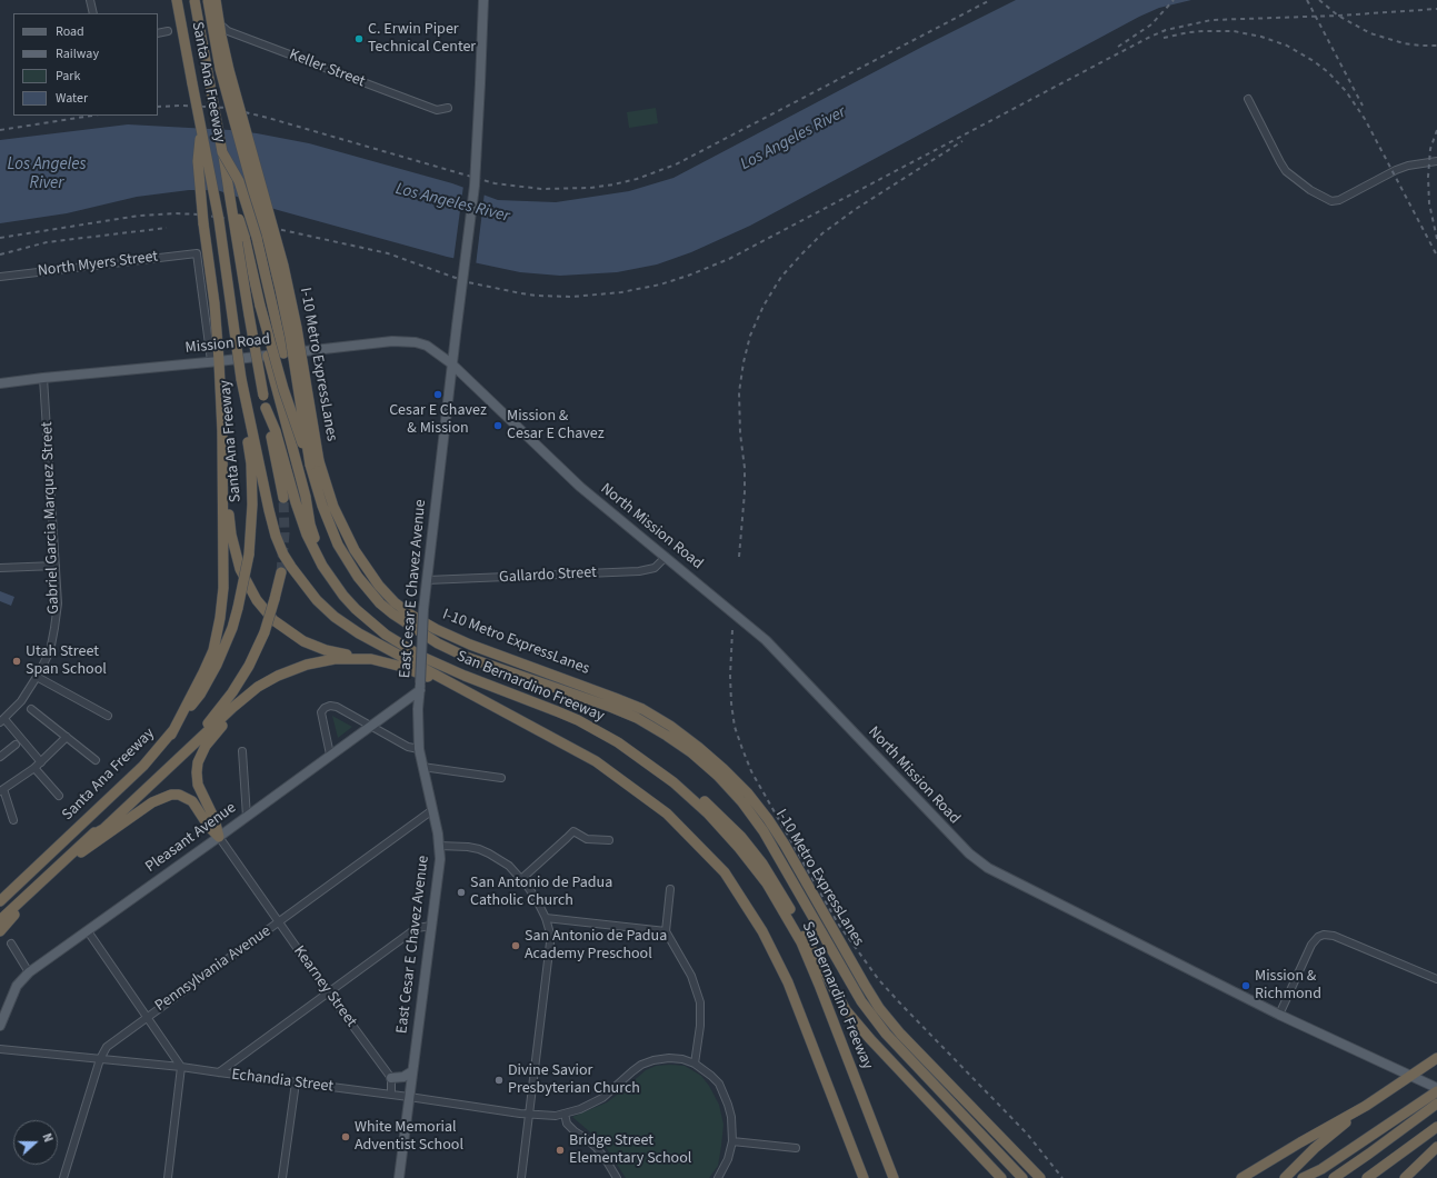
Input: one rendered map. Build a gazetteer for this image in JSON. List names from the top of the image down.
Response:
{
  "streets": {
    "highway": ["Santa Ana Freeway", "I-10 Metro ExpressLanes", "San Bernardino Freeway"],
    "main road": [
      "Mission Road",
      "North Mission Road",
      "East Cesar E Chavez Avenue",
      "Pleasant Avenue"
    ],
    "street": [
      "Keller Street",
      "North Myers Street",
      "Gabriel Garcia Marquez Street",
      "Gallardo Street",
      "Pennsylvania Avenue",
      "Kearney Street",
      "Echandia Street"
    ]
  },
  "crossings": [
    ["Keller Street", "I-10 Metro ExpressLanes"],
    ["Santa Ana Freeway", "San Bernardino Freeway"],
    ["North Myers Street", "Mission Road"],
    ["Mission Road", "Gabriel Garcia Marquez Street"],
    ["Mission Road", "North Mission Road"],
    ["Mission Road", "East Cesar E Chavez Avenue"],
    ["North Mission Road", "Gallardo Street"],
    ["North Mission Road", "East Cesar E Chavez Avenue"],
    ["Gallardo Street", "East Cesar E Chavez Avenue"],
    ["East Cesar E Chavez Avenue", "Pleasant Avenue"],
    ["East Cesar E Chavez Avenue", "Pennsylvania Avenue"],
    ["East Cesar E Chavez Avenue", "Echandia Street"],
    ["Pleasant Avenue", "Kearney Street"],
    ["Pennsylvania Avenue", "Kearney Street"],
    ["Pennsylvania Avenue", "Echandia Street"]
  ],
  "water": ["Los Angeles River"],
  "places": [
    "C. Erwin Piper Technical Center",
    "Cesar E Chavez & Mission",
    "Mission & Cesar E Chavez",
    "Utah Street Span School",
    "San Antonio de Padua Catholic Church",
    "San Antonio de Padua Academy Preschool",
    "Mission & Richmond",
    "Divine Savior Presbyterian Church",
    "White Memorial Adventist School",
    "Bridge Street Elementary School"
  ],
  "legend": [
    "Road",
    "Railway",
    "Park",
    "Water"
  ],
  "north": "right"
}
